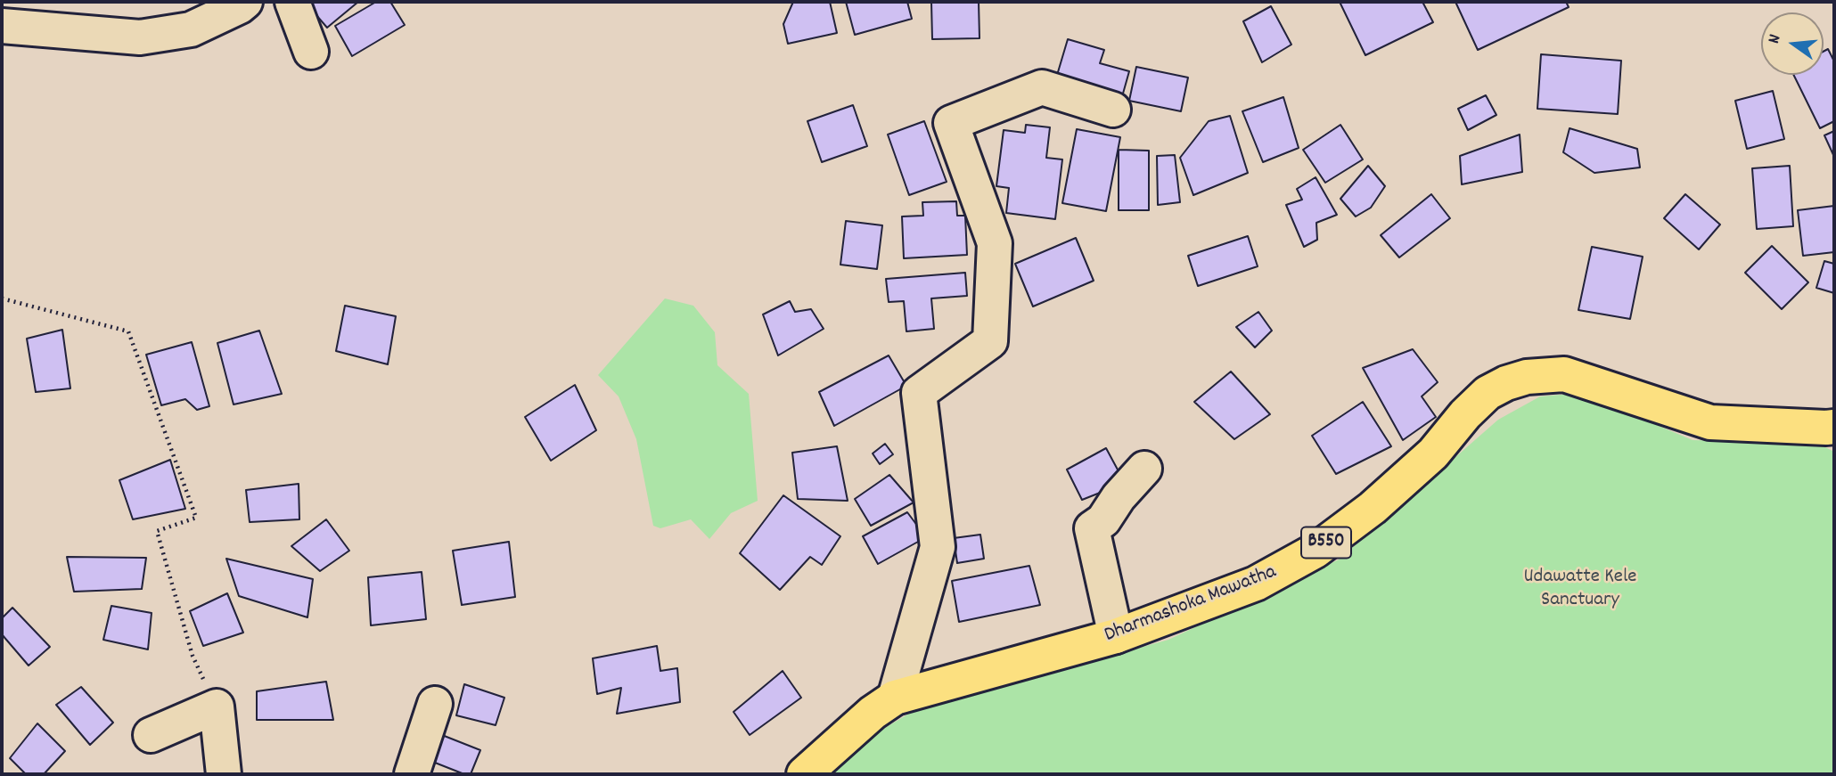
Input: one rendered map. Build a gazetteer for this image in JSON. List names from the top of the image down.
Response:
{
  "streets": {
    "main road": ["B550", "Dharmashoka Mawatha"]
  },
  "parks": ["Udawatte Kele Sanctuary"],
  "north": "left"
}
